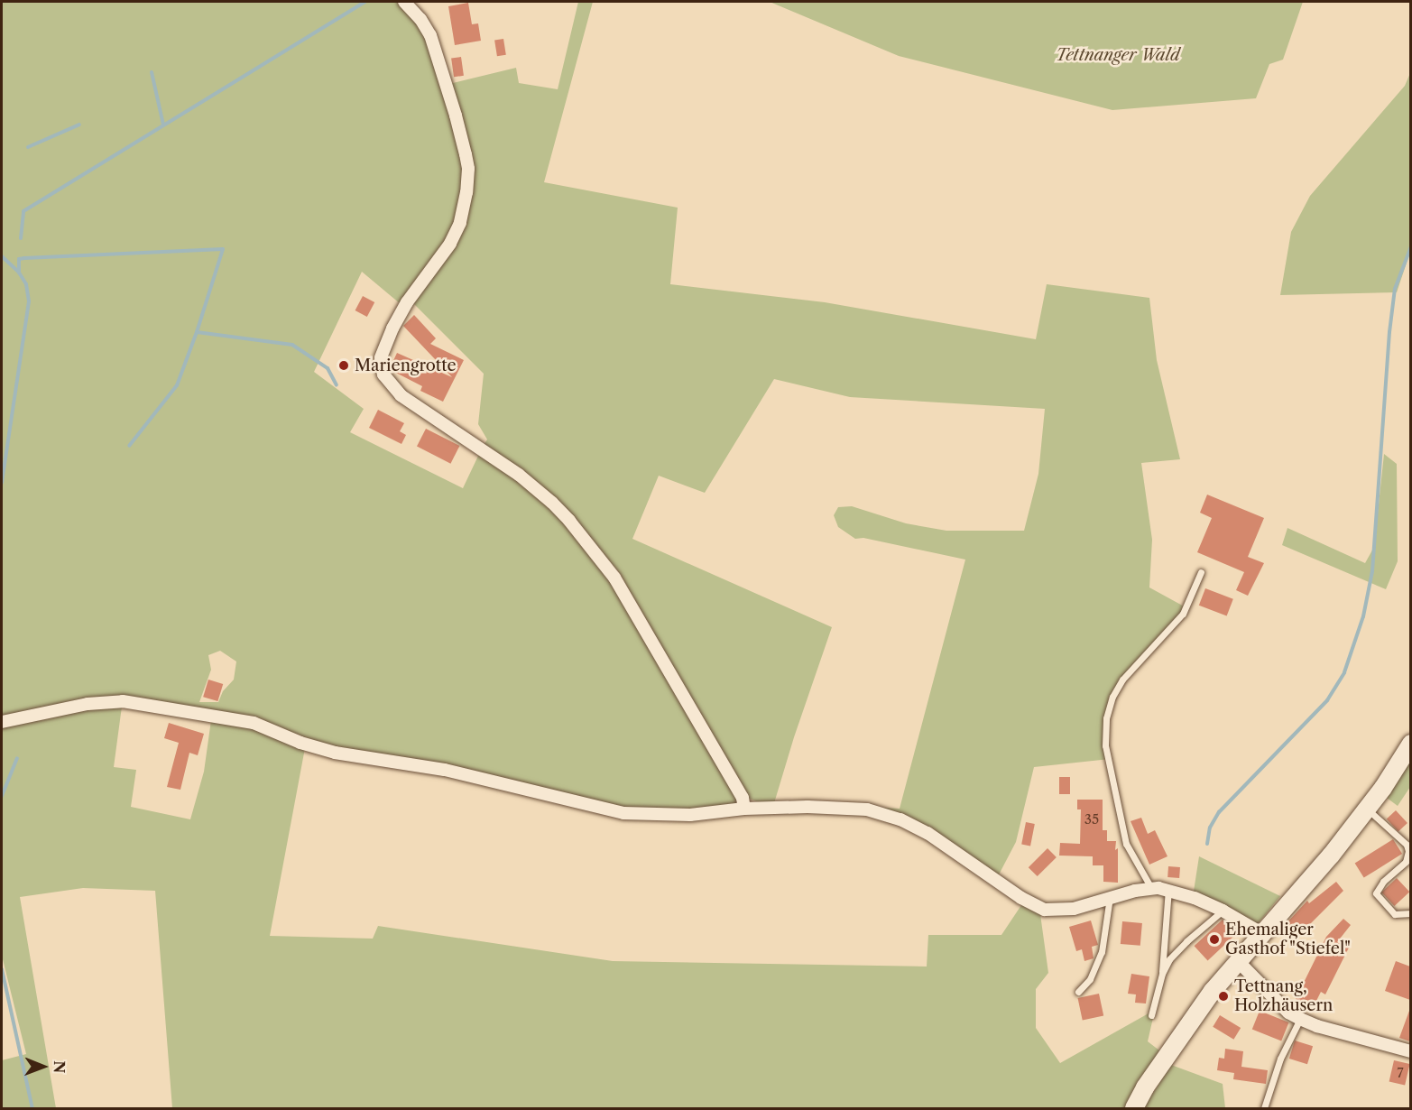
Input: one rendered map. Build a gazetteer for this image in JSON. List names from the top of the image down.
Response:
{
  "parks": ["Tettnanger Wald"],
  "places": ["Mariengrotte", "Ehemaliger Gasthof \"Stiefel\"", "Tettnang, Holzhäusern"],
  "house_numbers": ["35", "7"],
  "north": "right"
}
